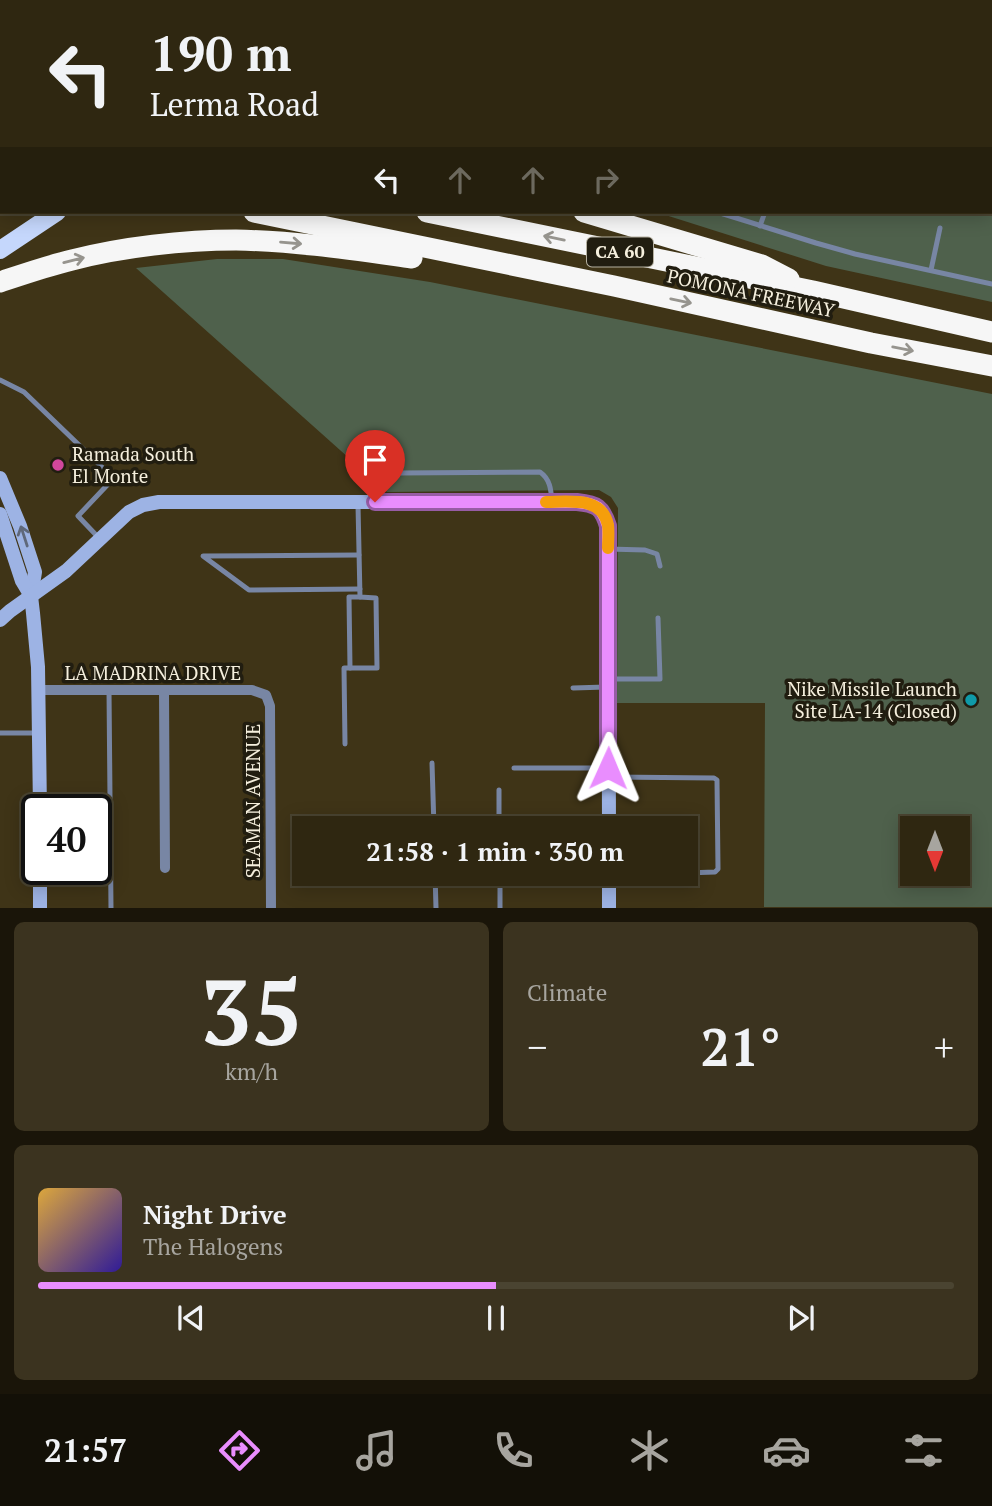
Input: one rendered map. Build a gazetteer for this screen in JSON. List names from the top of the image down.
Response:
{
  "streets": {
    "highway": ["CA 60", "POMONA FREEWAY"],
    "street": ["LA MADRINA DRIVE", "SEAMAN AVENUE"]
  },
  "crossings": [
    ["LA MADRINA DRIVE", "SEAMAN AVENUE"]
  ],
  "places": ["Ramada South El Monte", "Nike Missile Launch Site LA-14 (Closed)"],
  "north": "bottom",
  "page": {
    "turn": ["190 m", "Lerma Road"],
    "limit": "40",
    "trip": "21:58 · 1 min · 350 m",
    "tile": [
      ["35", "km/h"],
      "Climate"
    ],
    "heat": ["−", "21°", "+"],
    "song": ["Night Drive", "The Halogens"],
    "tabs": "21:57"
  }
}
